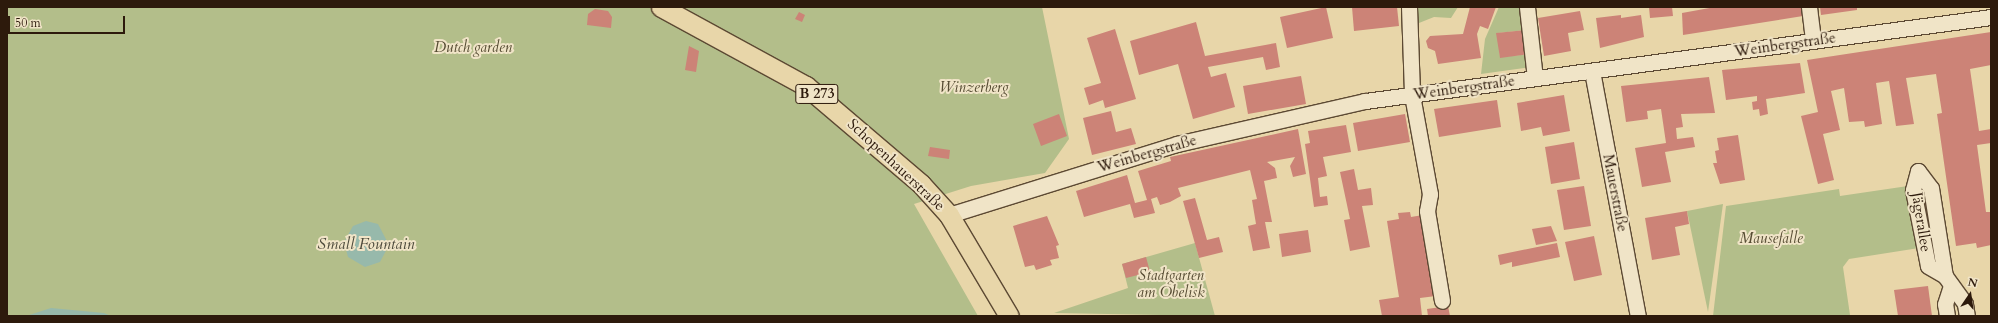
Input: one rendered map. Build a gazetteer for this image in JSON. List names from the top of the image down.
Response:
{
  "streets": {
    "main road": ["B 273", "Schopenhauerstraße"],
    "street": ["Weinbergstraße", "Mauerstraße", "Jägerallee"]
  },
  "crossings": [
    ["Weinbergstraße", "Schopenhauerstraße"],
    ["Weinbergstraße", "Mauerstraße"]
  ],
  "water": ["Small Fountain"],
  "parks": [
    "Dutch garden",
    "Winzerberg",
    "Mausefalle",
    "Stadtgarten am Obelisk"
  ],
  "scale_bar": "50 m",
  "north": "top"
}
